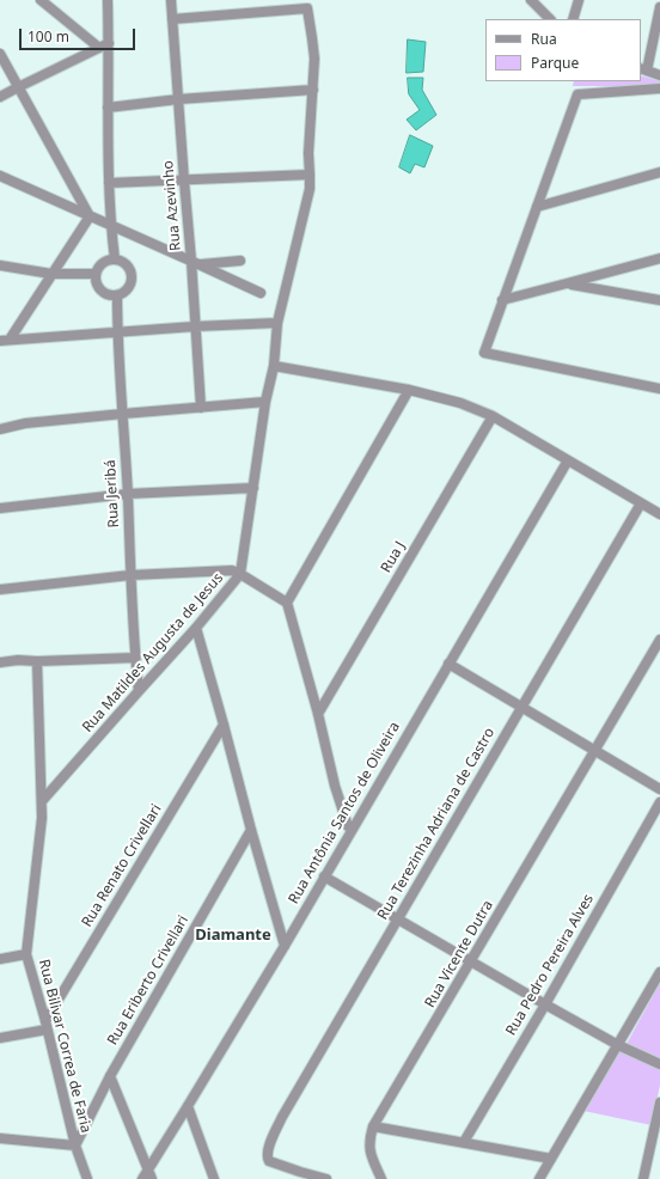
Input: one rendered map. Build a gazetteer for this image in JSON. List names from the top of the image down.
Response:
{
  "streets": {
    "street": [
      "Rua Azevinho",
      "Rua Jeribá",
      "Rua J",
      "Rua Matildes Augusta de Jesus",
      "Rua Antônia Santos de Oliveira",
      "Rua Terezinha Adriana de Castro",
      "Rua Renato Crivellari",
      "Rua Vicente Dutra",
      "Rua Pedro Pereira Alves",
      "Rua Eriberto Crivellari",
      "Rua Bilivar Correa de Faria"
    ]
  },
  "crossings": [
    ["Rua Azevinho", "Rua Matildes Augusta de Jesus"],
    ["Rua Jeribá", "Rua Matildes Augusta de Jesus"],
    ["Rua Matildes Augusta de Jesus", "Rua Bilivar Correa de Faria"],
    ["Rua Renato Crivellari", "Rua Bilivar Correa de Faria"],
    ["Rua Eriberto Crivellari", "Rua Bilivar Correa de Faria"]
  ],
  "districts": ["Diamante"],
  "legend": ["Rua", "Parque"],
  "scale_bar": "100 m"
}
